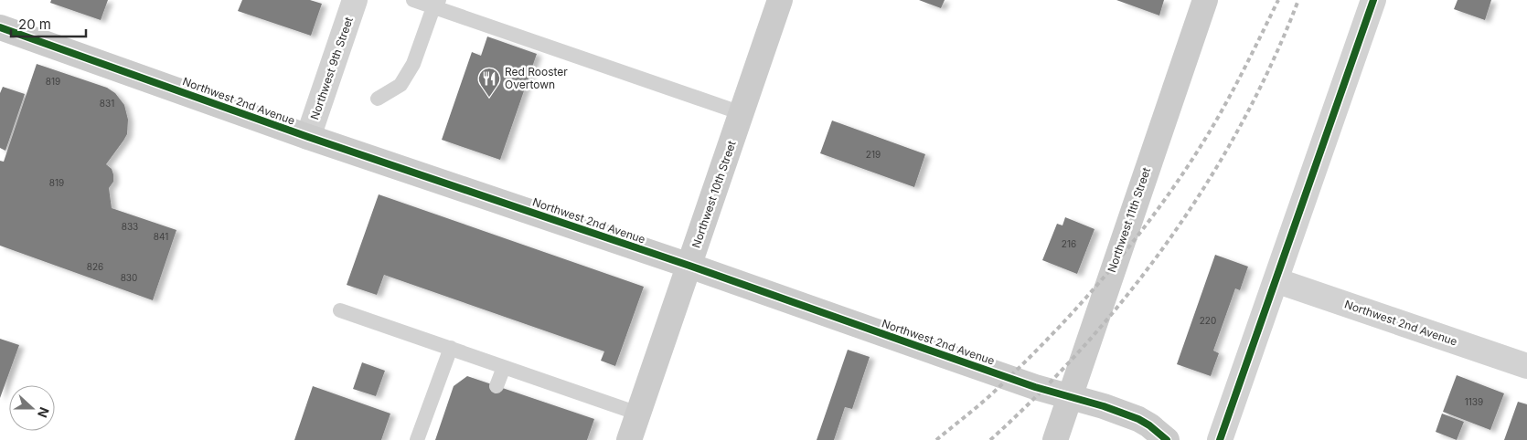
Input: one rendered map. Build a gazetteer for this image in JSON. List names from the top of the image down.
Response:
{
  "streets": {
    "street": [
      "Northwest 9th Street",
      "Northwest 2nd Avenue",
      "Northwest 10th Street",
      "Northwest 11th Street"
    ]
  },
  "crossings": [
    ["Northwest 9th Street", "Northwest 2nd Avenue"],
    ["Northwest 2nd Avenue", "Northwest 10th Street"],
    ["Northwest 2nd Avenue", "Northwest 11th Street"]
  ],
  "places": {
    "restaurant": ["Red Rooster Overtown"]
  },
  "house_numbers": [
    "819",
    "831",
    "219",
    "819",
    "833",
    "841",
    "216",
    "826",
    "830",
    "220",
    "1139"
  ],
  "scale_bar": "20 m",
  "north": "right"
}
